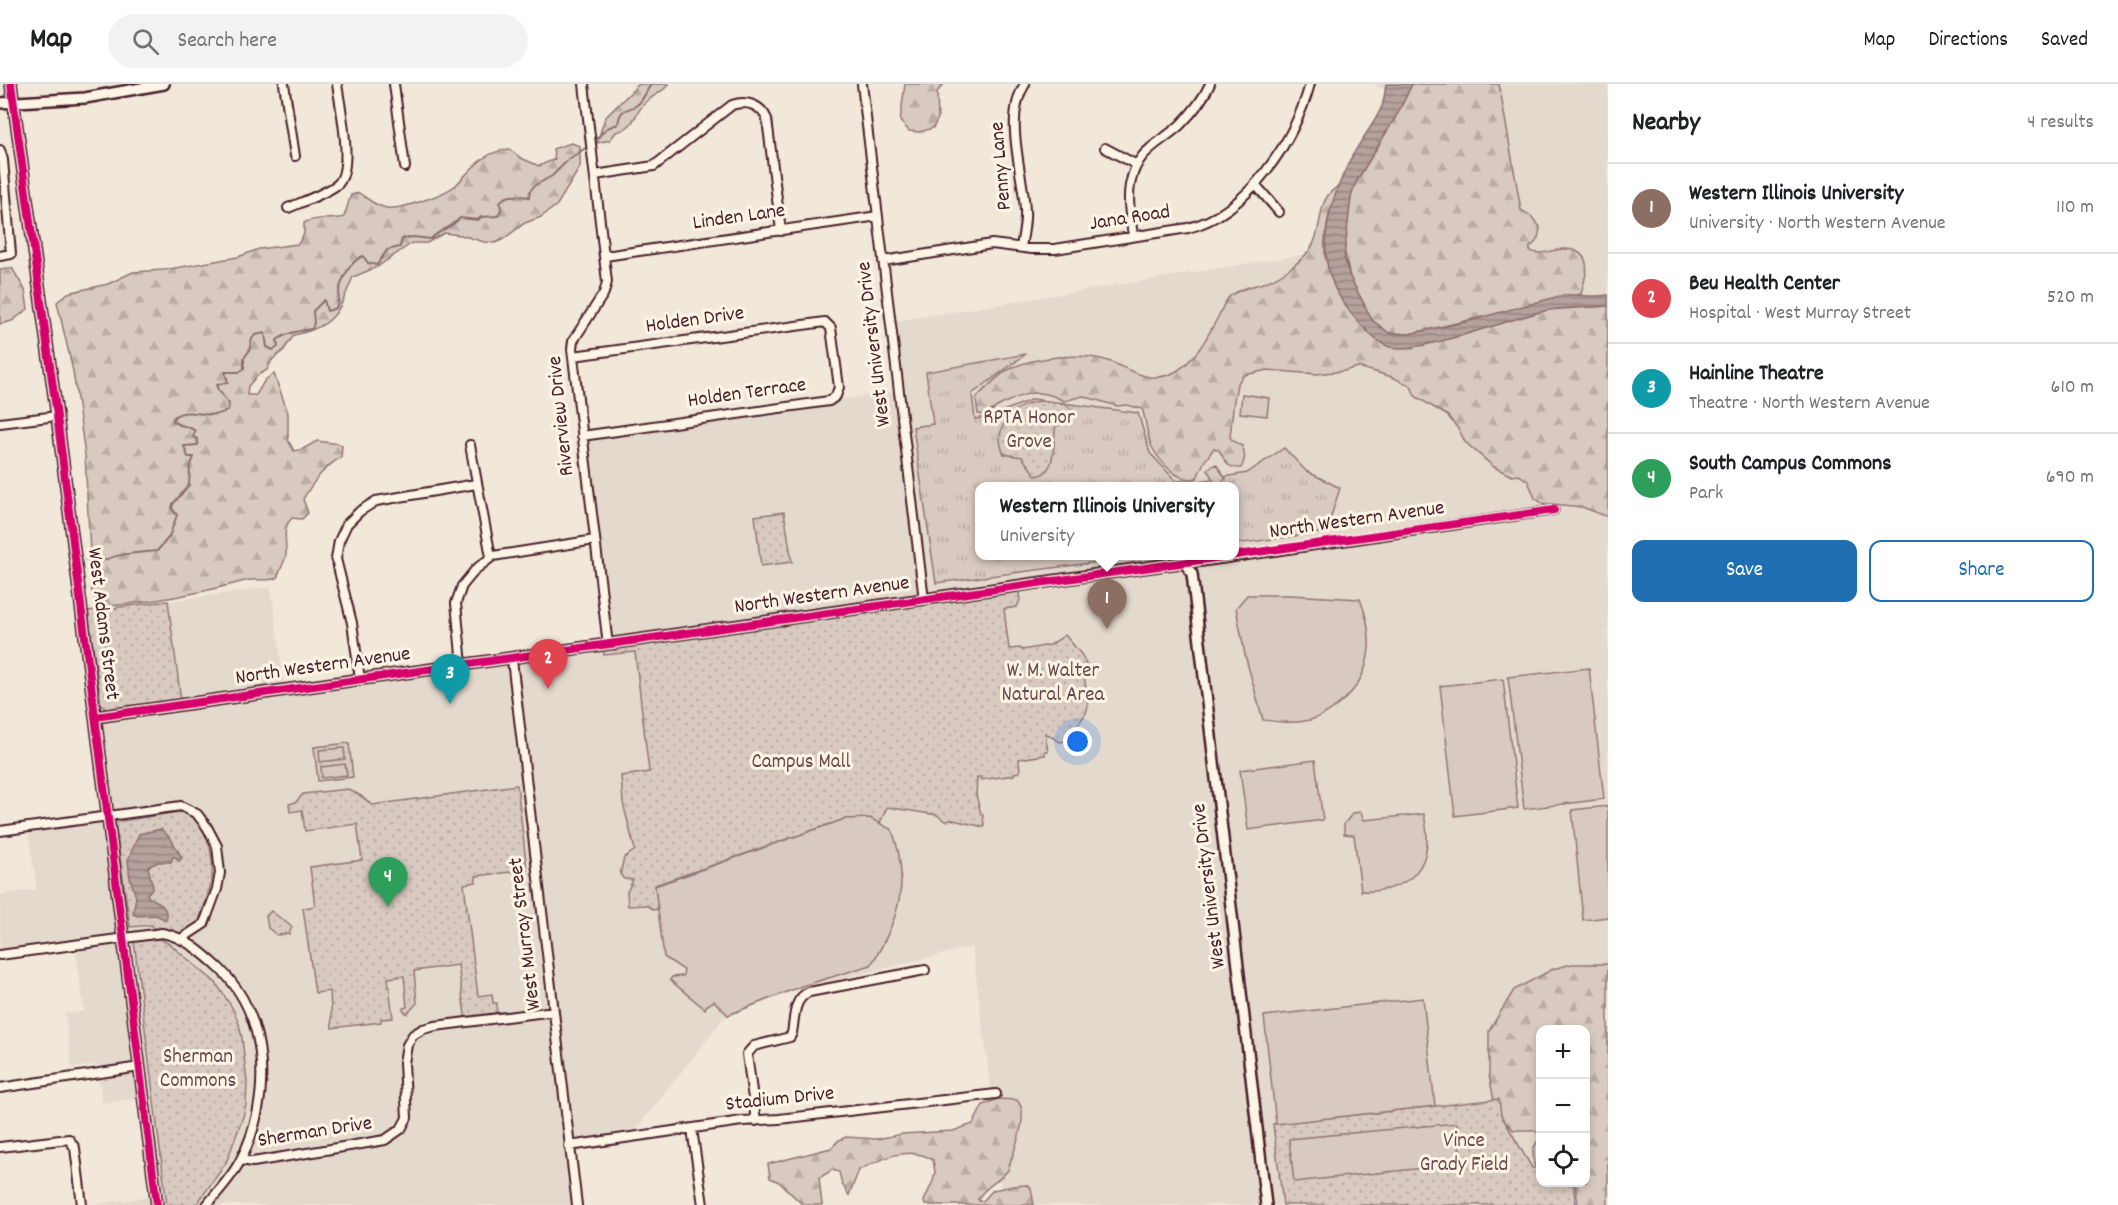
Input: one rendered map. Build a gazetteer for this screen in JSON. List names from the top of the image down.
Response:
{
  "streets": {
    "street": [
      "Penny Lane",
      "Linden Lane",
      "Jana Road",
      "Holden Drive",
      "West University Drive",
      "Holden Terrace",
      "Riverview Drive",
      "North Western Avenue",
      "West Adams Street",
      "West Murray Street",
      "Stadium Drive",
      "Sherman Drive"
    ]
  },
  "crossings": [
    ["Penny Lane", "Jana Road"],
    ["Linden Lane", "West University Drive"],
    ["Linden Lane", "Riverview Drive"],
    ["Jana Road", "West University Drive"],
    ["Holden Drive", "Holden Terrace"],
    ["Holden Drive", "Riverview Drive"],
    ["West University Drive", "North Western Avenue"],
    ["Holden Terrace", "Riverview Drive"],
    ["Riverview Drive", "North Western Avenue"],
    ["North Western Avenue", "West Adams Street"],
    ["North Western Avenue", "West Murray Street"],
    ["West Murray Street", "Stadium Drive"],
    ["West Murray Street", "Sherman Drive"]
  ],
  "parks": [
    "RPTA Honor Grove",
    "W. M. Walter Natural Area",
    "Campus Mall",
    "Sherman Commons",
    "Vince Grady Field"
  ],
  "page": {
    "header": "Map",
    "search": "Search here",
    "nav": ["Map", "Directions", "Saved"],
    "heading": ["Nearby", "4 results"],
    "list": [
      {
        "mark": "1",
        "name": "Western Illinois University",
        "note": "University · North Western Avenue",
        "value": "110 m"
      },
      {
        "mark": "2",
        "name": "Beu Health Center",
        "note": "Hospital · West Murray Street",
        "value": "520 m"
      },
      {
        "mark": "3",
        "name": "Hainline Theatre",
        "note": "Theatre · North Western Avenue",
        "value": "610 m"
      },
      {
        "mark": "4",
        "name": "South Campus Commons",
        "note": "Park",
        "value": "690 m"
      }
    ],
    "popup": ["Western Illinois University", "University"],
    "buttons": ["Save", "Share"],
    "pins": [
      "1",
      "2",
      "3",
      "4"
    ],
    "map_buttons": ["+", "−"]
  }
}
